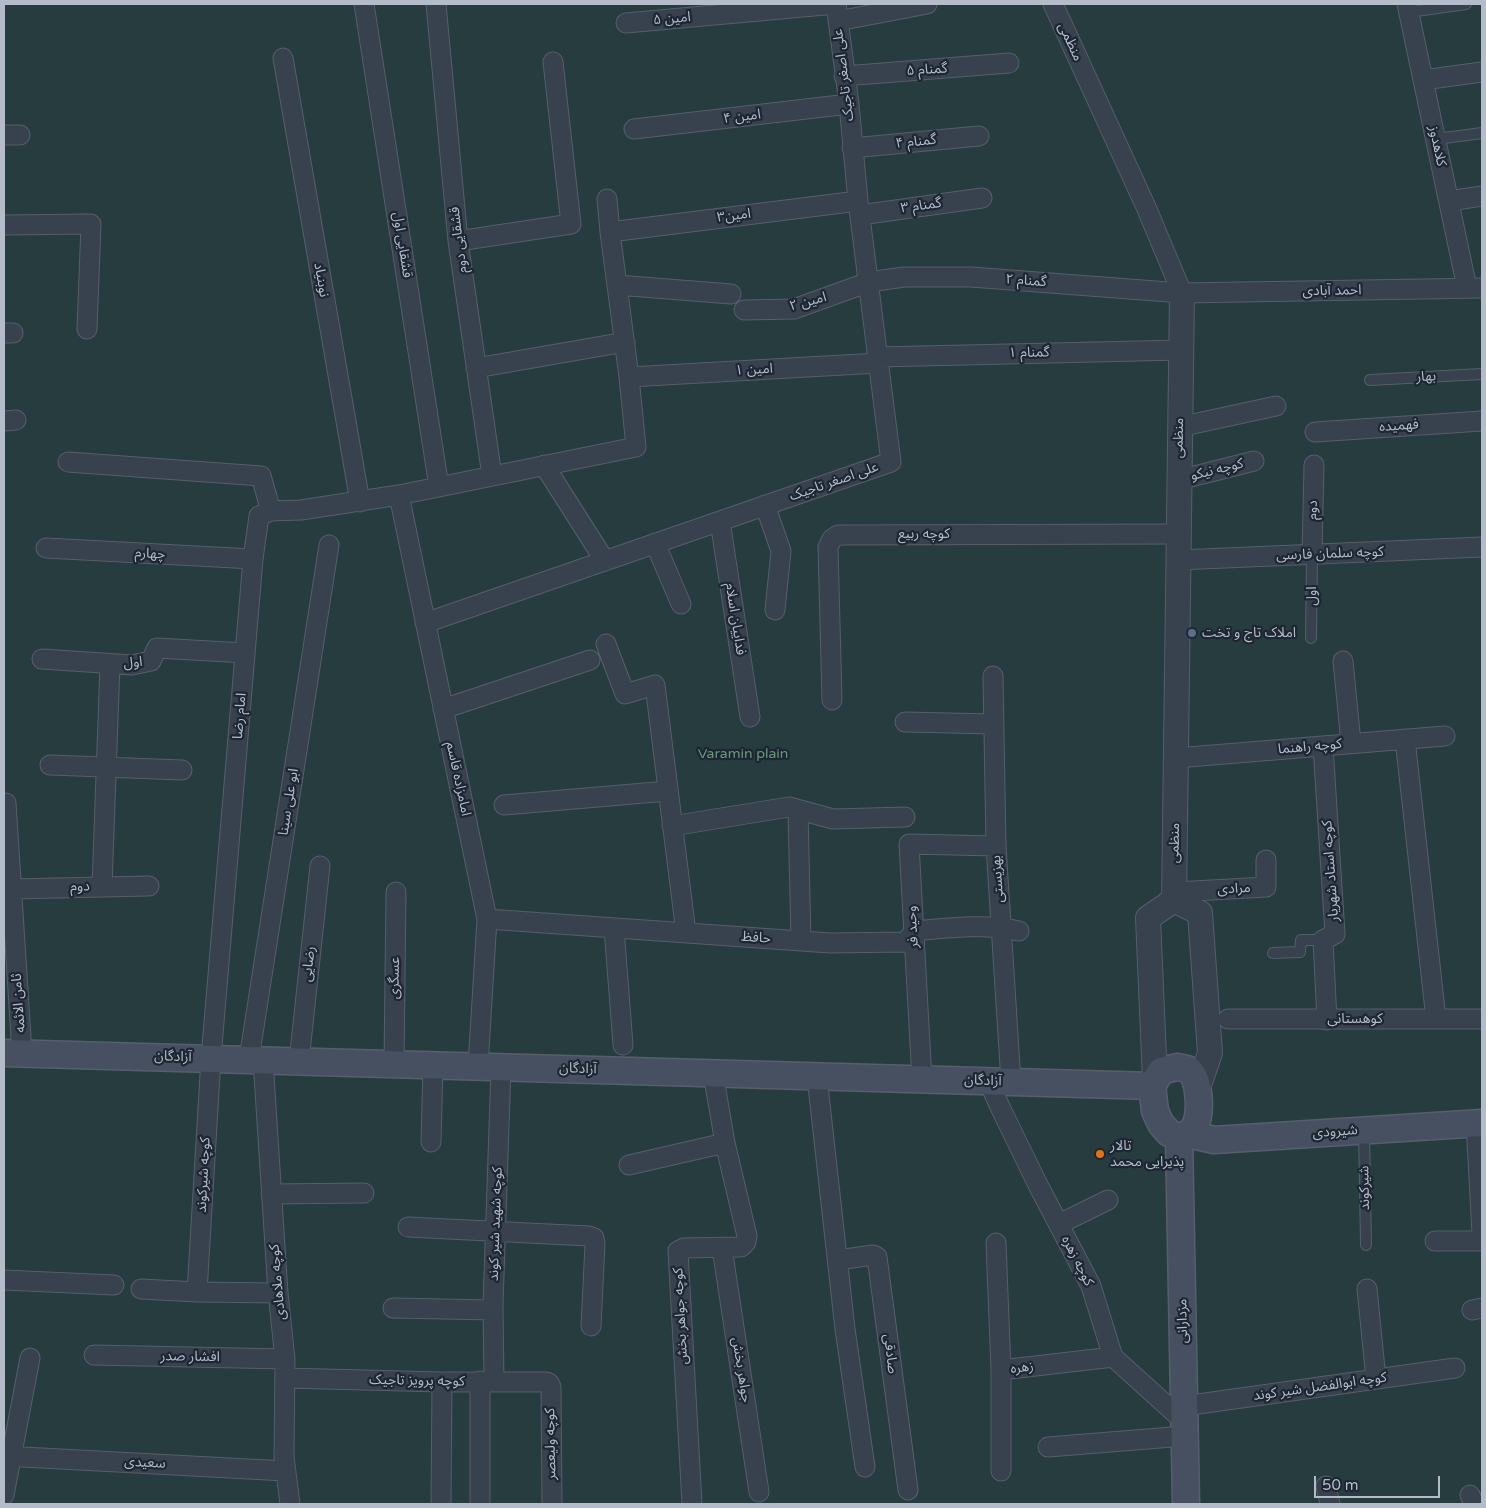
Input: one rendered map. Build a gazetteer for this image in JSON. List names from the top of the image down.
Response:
{
  "streets": {
    "main road": ["آزادگان", "شیرودی", "مزدارانی"],
    "street": [
      "امین ۵",
      "منظمی",
      "گمنام ۵",
      "علی اصغر تاجیک",
      "امین ۴",
      "گمنام ۴",
      "کلاهدوز",
      "گمنام ۳",
      "امین۳",
      "قشقایی دوم",
      "قشقایی اول",
      "نوبنیاد",
      "گمنام ۲",
      "احمد آبادی",
      "امین ۲",
      "گمنام ۱",
      "امین ۱",
      "فهمیده",
      "کوچه نیکو",
      "دوم",
      "کوچه ربیع",
      "چهارم",
      "کوچه سلمان فارسی",
      "اول",
      "فداییان اسلام",
      "امام رضا",
      "کوچه راهنما",
      "امامزاده قاسم",
      "ابو علی سینا",
      "کوچه استاد شهریار",
      "بهزیستی",
      "مرادی",
      "وحید فر",
      "حافظ",
      "رضایی",
      "عسگری",
      "ثامن الائمه",
      "کوهستانی",
      "کوچه شیرکوند",
      "کوچه شهید شیر کوند",
      "کوچه زهره",
      "کوچه ملاهادی",
      "کوچه جواهر بخش",
      "صادقی",
      "افشار صدر",
      "زهره",
      "جواهر بخش",
      "کوچه پرویز تاجیک",
      "کوچه ابوالفضل شیر کوند",
      "کوچه ولیعصر",
      "سعیدی"
    ],
    "lane": ["بهار", "شیرکوند"]
  },
  "crossings": [
    ["امین ۵", "علی اصغر تاجیک"],
    ["منظمی", "گمنام ۲"],
    ["منظمی", "احمد آبادی"],
    ["منظمی", "گمنام ۱"],
    ["منظمی", "کوچه نیکو"],
    ["منظمی", "کوچه ربیع"],
    ["منظمی", "کوچه سلمان فارسی"],
    ["منظمی", "کوچه راهنما"],
    ["منظمی", "مرادی"],
    ["گمنام ۵", "علی اصغر تاجیک"],
    ["علی اصغر تاجیک", "امین ۴"],
    ["علی اصغر تاجیک", "گمنام ۴"],
    ["علی اصغر تاجیک", "گمنام ۳"],
    ["علی اصغر تاجیک", "امین۳"],
    ["علی اصغر تاجیک", "گمنام ۲"],
    ["علی اصغر تاجیک", "امین ۲"],
    ["علی اصغر تاجیک", "گمنام ۱"],
    ["علی اصغر تاجیک", "امین ۱"],
    ["علی اصغر تاجیک", "فداییان اسلام"],
    ["علی اصغر تاجیک", "امامزاده قاسم"],
    ["کلاهدوز", "احمد آبادی"],
    ["گمنام ۳", "امین۳"],
    ["گمنام ۲", "احمد آبادی"],
    ["گمنام ۲", "امین ۲"],
    ["گمنام ۱", "امین ۱"],
    ["دوم", "کوچه سلمان فارسی"],
    ["دوم", "اول"],
    ["دوم", "ثامن الائمه"],
    ["چهارم", "امام رضا"],
    ["کوچه سلمان فارسی", "اول"],
    ["اول", "امام رضا"],
    ["امام رضا", "آزادگان"],
    ["امام رضا", "کوچه شیرکوند"],
    ["کوچه راهنما", "کوچه استاد شهریار"],
    ["امامزاده قاسم", "حافظ"],
    ["امامزاده قاسم", "آزادگان"],
    ["امامزاده قاسم", "کوچه شهید شیر کوند"],
    ["ابو علی سینا", "آزادگان"],
    ["ابو علی سینا", "کوچه ملاهادی"],
    ["کوچه استاد شهریار", "کوهستانی"],
    ["بهزیستی", "وحید فر"],
    ["بهزیستی", "حافظ"],
    ["بهزیستی", "آزادگان"],
    ["بهزیستی", "کوچه زهره"],
    ["وحید فر", "حافظ"],
    ["وحید فر", "آزادگان"],
    ["رضایی", "آزادگان"],
    ["عسگری", "آزادگان"],
    ["ثامن الائمه", "آزادگان"],
    ["آزادگان", "شیرودی"],
    ["آزادگان", "کوچه شیرکوند"],
    ["آزادگان", "کوچه شهید شیر کوند"],
    ["آزادگان", "کوچه زهره"],
    ["آزادگان", "کوچه ملاهادی"],
    ["آزادگان", "کوچه جواهر بخش"],
    ["آزادگان", "مزدارانی"],
    ["شیرودی", "شیرکوند"],
    ["شیرودی", "مزدارانی"],
    ["کوچه شهید شیر کوند", "کوچه پرویز تاجیک"],
    ["کوچه زهره", "زهره"],
    ["کوچه ملاهادی", "افشار صدر"],
    ["کوچه ملاهادی", "کوچه پرویز تاجیک"],
    ["کوچه ملاهادی", "سعیدی"],
    ["کوچه جواهر بخش", "جواهر بخش"],
    ["مزدارانی", "کوچه ابوالفضل شیر کوند"],
    ["کوچه پرویز تاجیک", "کوچه ولیعصر"]
  ],
  "parks": ["Varamin plain"],
  "places": ["املاک تاج و تخت", "تالار پذیرایی محمد"],
  "scale_bar": "50 m"
}
